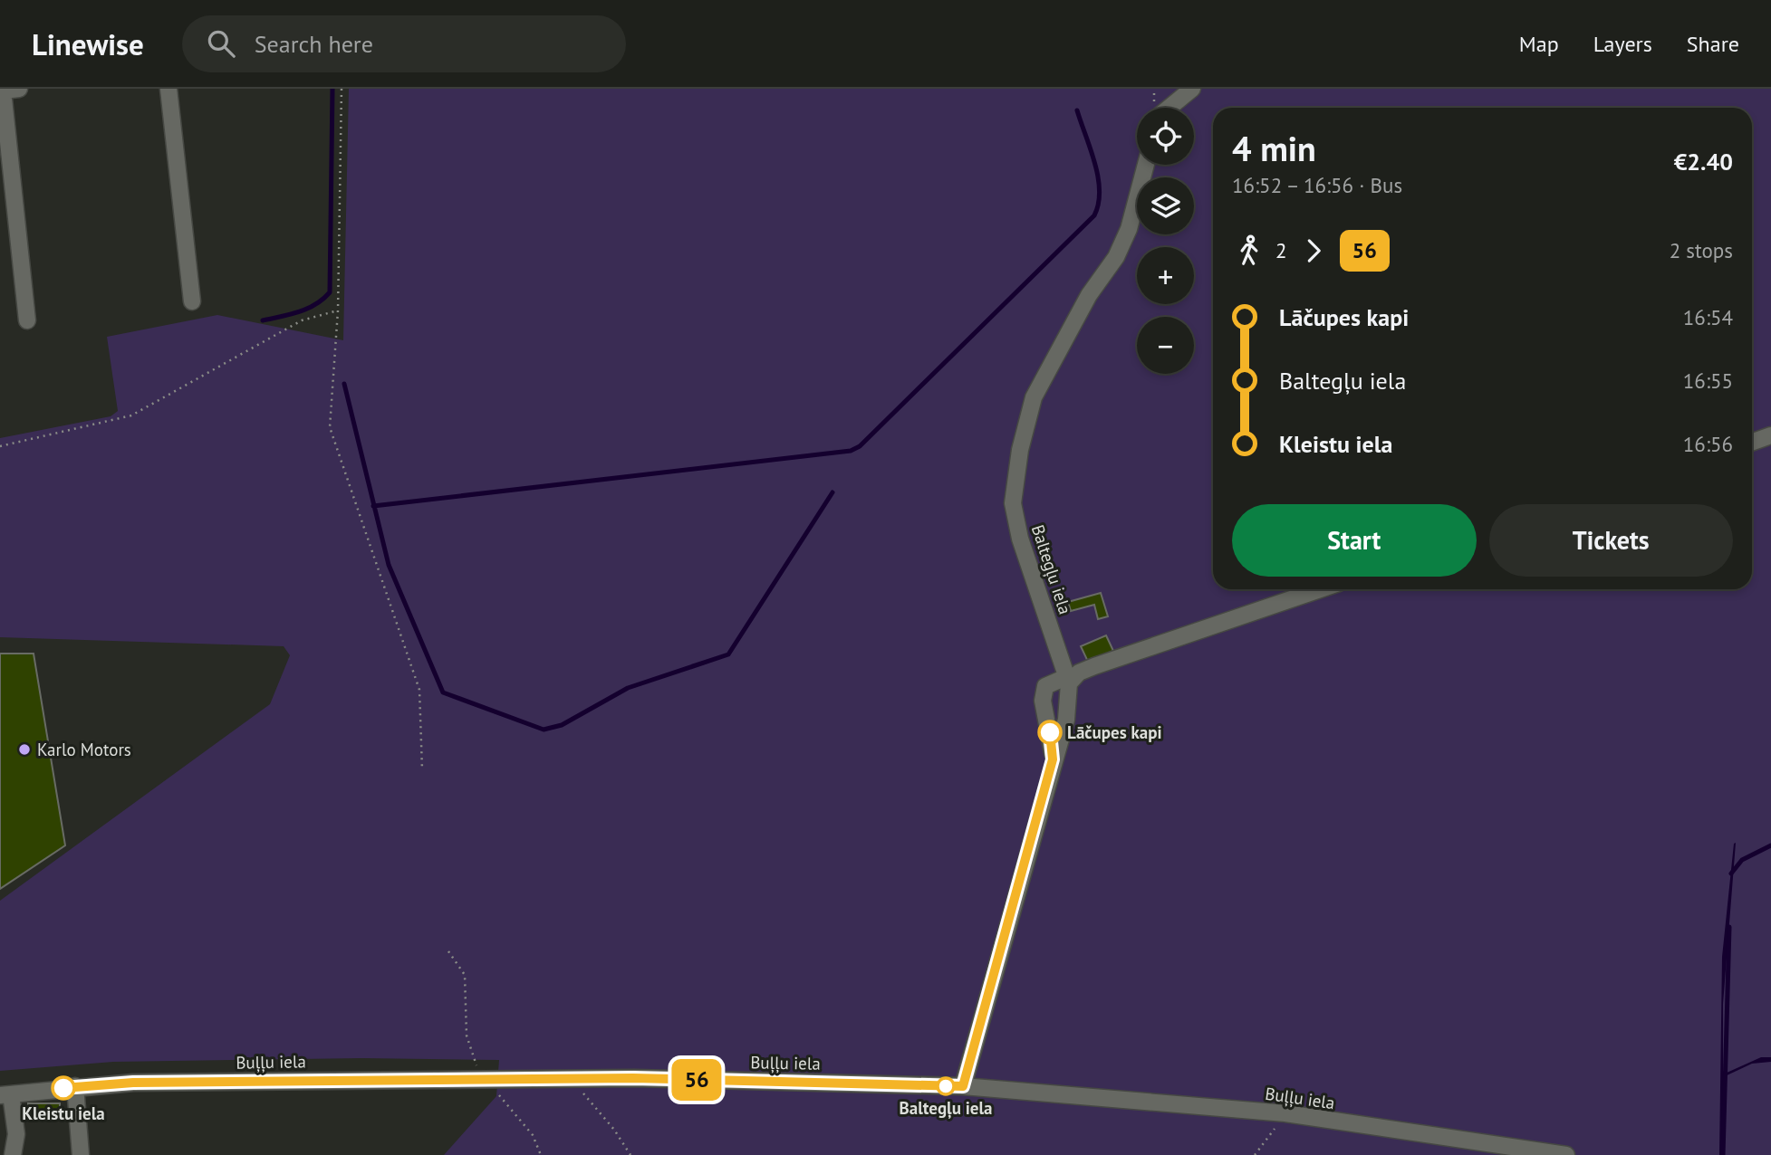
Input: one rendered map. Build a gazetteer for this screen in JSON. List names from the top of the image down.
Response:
{
  "streets": {
    "street": ["Baltegļu iela", "Buļļu iela"]
  },
  "crossings": [
    ["Baltegļu iela", "Buļļu iela"]
  ],
  "places": [
    "Lāčupes kapi",
    "Karlo Motors",
    "Baltegļu iela",
    "Kleistu iela"
  ],
  "lines": ["bus line 56"],
  "page": {
    "header": "Linewise",
    "search": "Search here",
    "nav": ["Map", "Layers", "Share"],
    "on_map": "56",
    "map_buttons": ["+", "−"],
    "heading": ["4 min", "16:52 – 16:56 · Bus", "€2.40"],
    "legs": ["2", "56", "2 stops"],
    "list": [
      {
        "name": "Lāčupes kapi",
        "value": "16:54"
      },
      {
        "name": "Baltegļu iela",
        "value": "16:55"
      },
      {
        "name": "Kleistu iela",
        "value": "16:56"
      }
    ],
    "buttons": ["Start", "Tickets"]
  }
}
